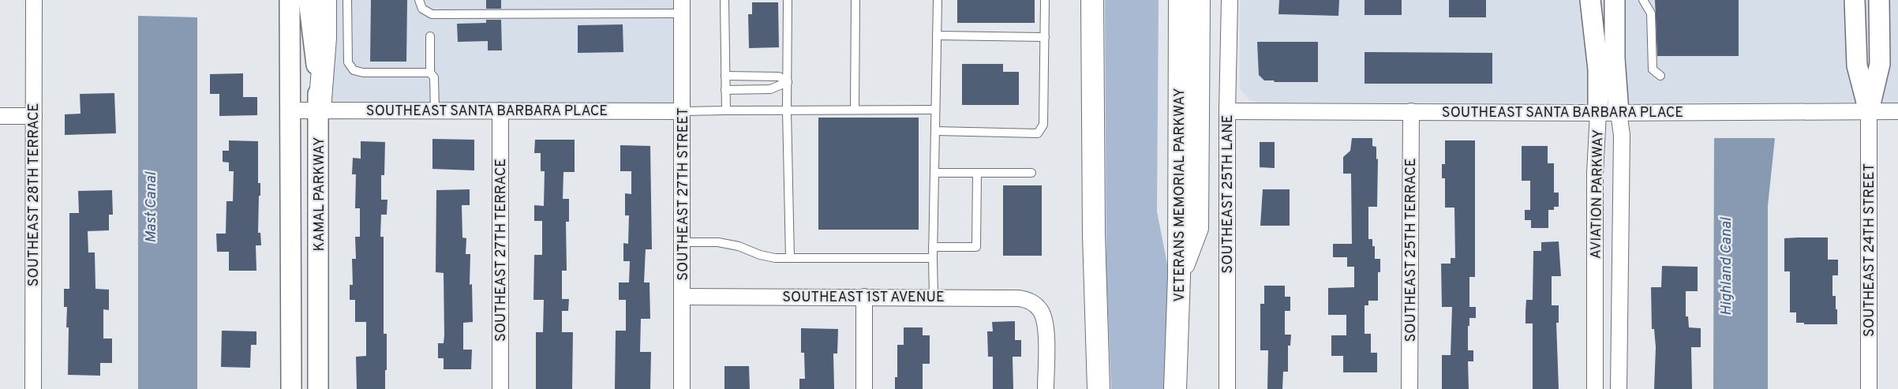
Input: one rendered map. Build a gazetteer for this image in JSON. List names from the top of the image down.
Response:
{
  "streets": {
    "main road": ["VETERANS MEMORIAL PARKWAY"],
    "street": [
      "SOUTHEAST SANTA BARBARA PLACE",
      "KAMAL PARKWAY",
      "SOUTHEAST 27TH STREET",
      "SOUTHEAST 25TH LANE",
      "AVIATION PARKWAY",
      "SOUTHEAST 28TH TERRACE",
      "SOUTHEAST 27TH TERRACE",
      "SOUTHEAST 25TH TERRACE",
      "SOUTHEAST 24TH STREET",
      "SOUTHEAST 1ST AVENUE"
    ]
  },
  "crossings": [
    ["SOUTHEAST SANTA BARBARA PLACE", "KAMAL PARKWAY"],
    ["SOUTHEAST SANTA BARBARA PLACE", "SOUTHEAST 27TH STREET"],
    ["SOUTHEAST SANTA BARBARA PLACE", "SOUTHEAST 25TH LANE"],
    ["SOUTHEAST SANTA BARBARA PLACE", "AVIATION PARKWAY"],
    ["SOUTHEAST SANTA BARBARA PLACE", "SOUTHEAST 27TH TERRACE"],
    ["SOUTHEAST SANTA BARBARA PLACE", "SOUTHEAST 25TH TERRACE"],
    ["SOUTHEAST SANTA BARBARA PLACE", "SOUTHEAST 24TH STREET"],
    ["SOUTHEAST 27TH STREET", "SOUTHEAST 1ST AVENUE"]
  ],
  "water": ["Mast Canal", "Highland Canal"]
}
